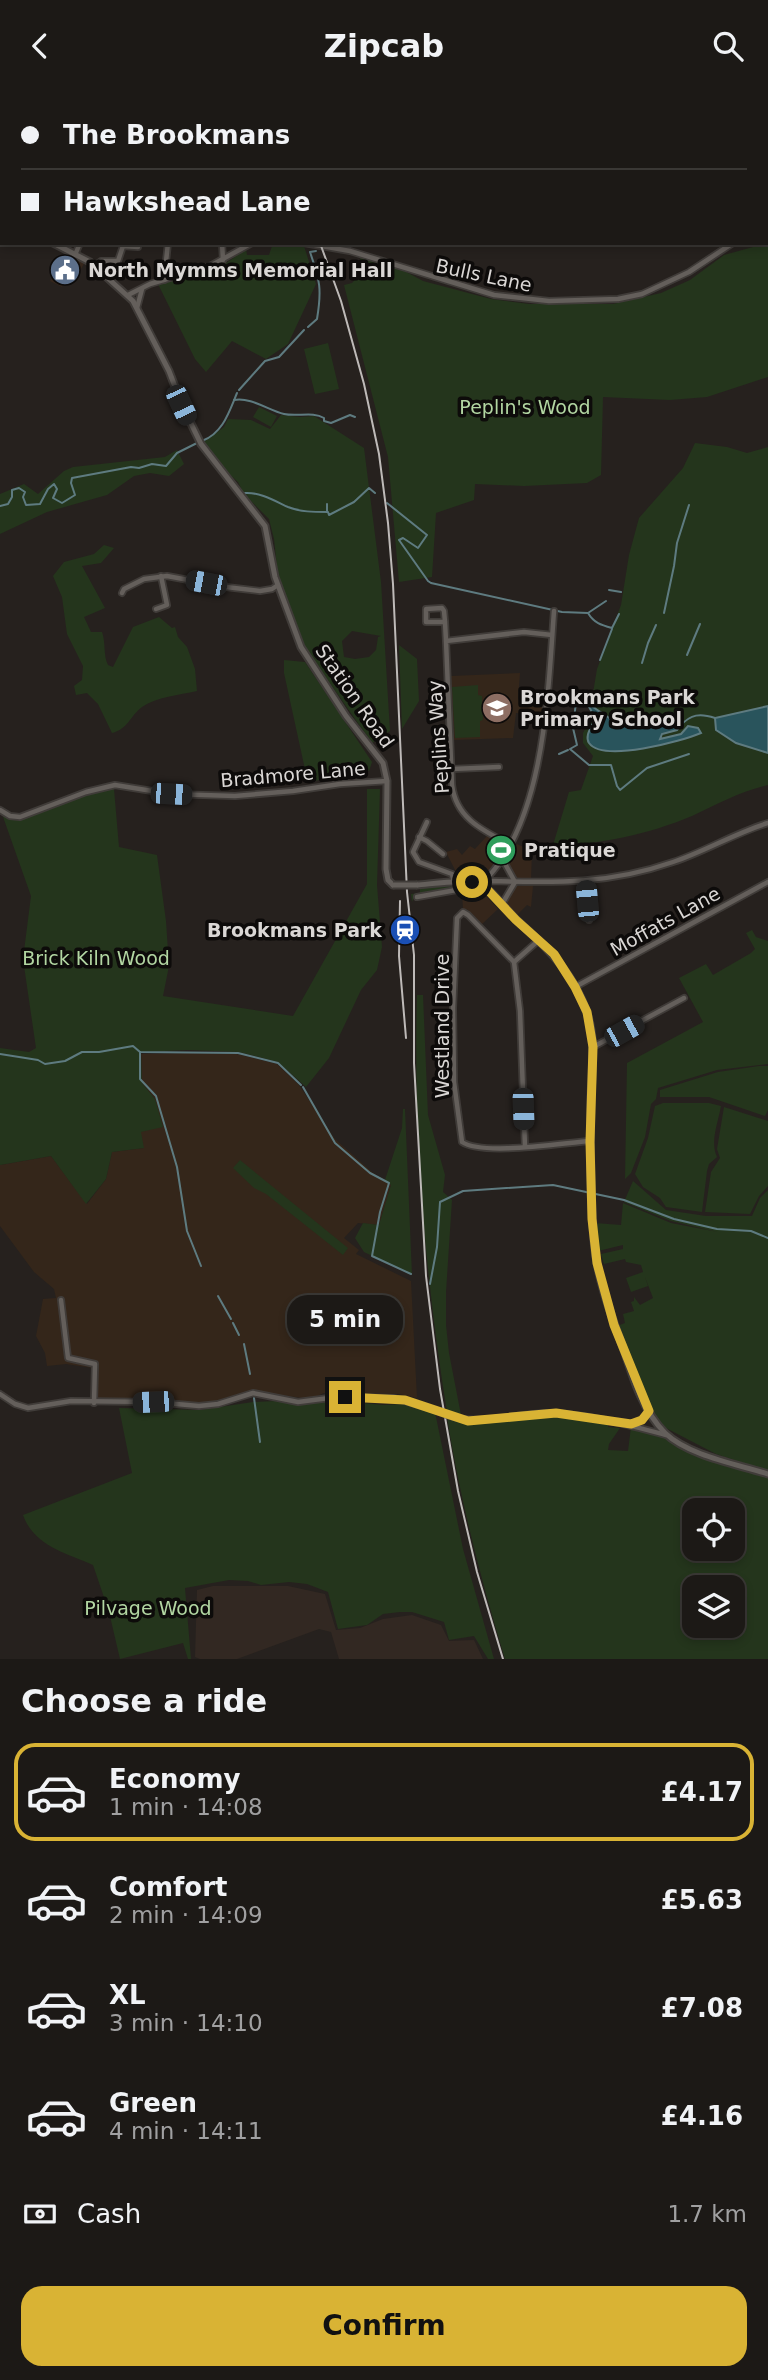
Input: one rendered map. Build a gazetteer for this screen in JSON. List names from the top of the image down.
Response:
{
  "streets": {
    "street": [
      "Bulls Lane",
      "Station Road",
      "Peplins Way",
      "Bradmore Lane",
      "Moffats Lane",
      "Westland Drive"
    ]
  },
  "crossings": [
    ["Station Road", "Bradmore Lane"]
  ],
  "parks": ["Peplin's Wood", "Brick Kiln Wood", "Pilvage Wood"],
  "places": {
    "public building": ["North Mymms Memorial Hall"],
    "school or university": ["Brookmans Park Primary School"],
    "sports": ["Pratique"],
    "station": ["Brookmans Park"]
  },
  "page": {
    "header": "Zipcab",
    "banner": ["The Brookmans", "Hawkshead Lane"],
    "bubble": "5 min",
    "heading": "Choose a ride",
    "list": [
      {
        "name": "Economy",
        "note": "1 min · 14:08",
        "value": "£4.17"
      },
      {
        "name": "Comfort",
        "note": "2 min · 14:09",
        "value": "£5.63"
      },
      {
        "name": "XL",
        "note": "3 min · 14:10",
        "value": "£7.08"
      },
      {
        "name": "Green",
        "note": "4 min · 14:11",
        "value": "£4.16"
      }
    ],
    "pay": ["Cash", "1.7 km"],
    "buttons": "Confirm"
  }
}
